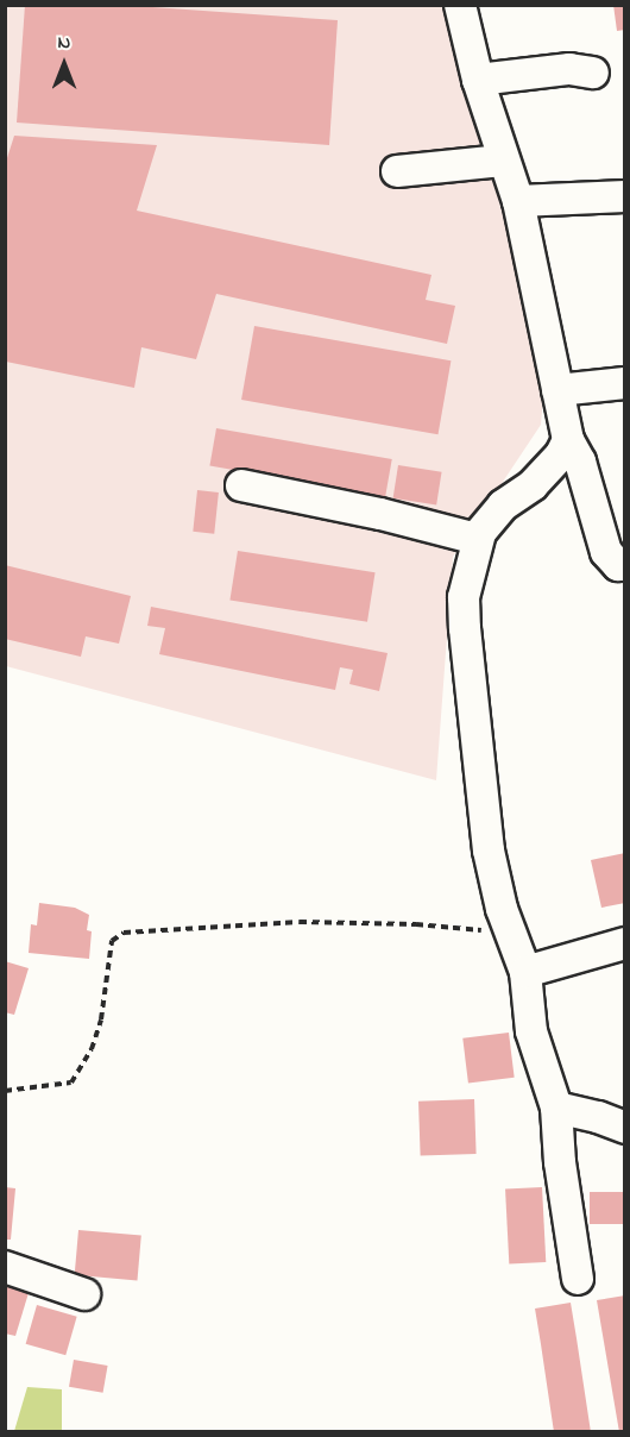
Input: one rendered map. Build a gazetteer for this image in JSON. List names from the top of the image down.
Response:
{
  "north": "top"
}
